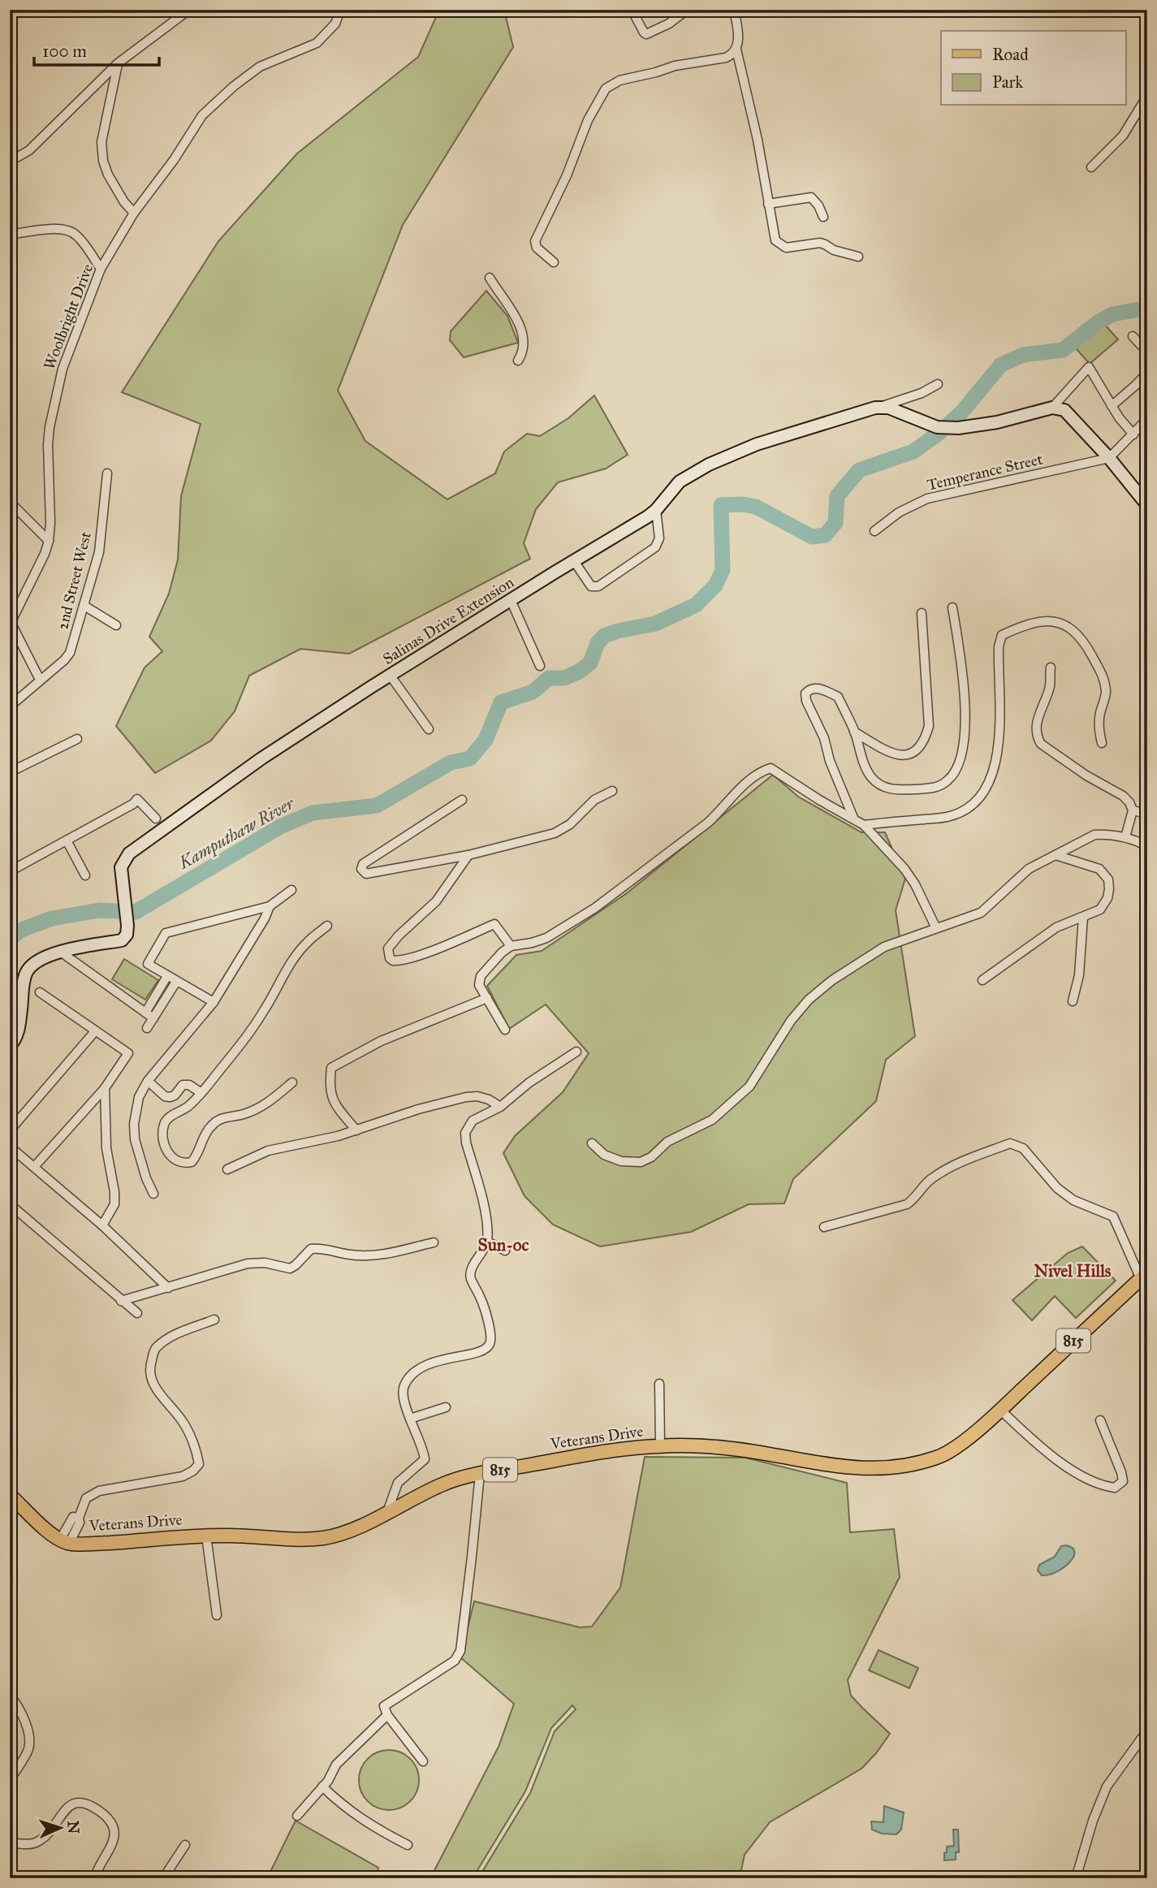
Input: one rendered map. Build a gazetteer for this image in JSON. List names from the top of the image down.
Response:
{
  "streets": {
    "main road": ["815", "Veterans Drive"],
    "street": [
      "Woolbright Drive",
      "Temperance Street",
      "2nd Street West",
      "Salinas Drive Extension"
    ]
  },
  "districts": ["Sun-oc", "Nivel Hills"],
  "water": ["Kamputhaw River"],
  "legend": ["Road", "Park"],
  "scale_bar": "100 m",
  "north": "right"
}
